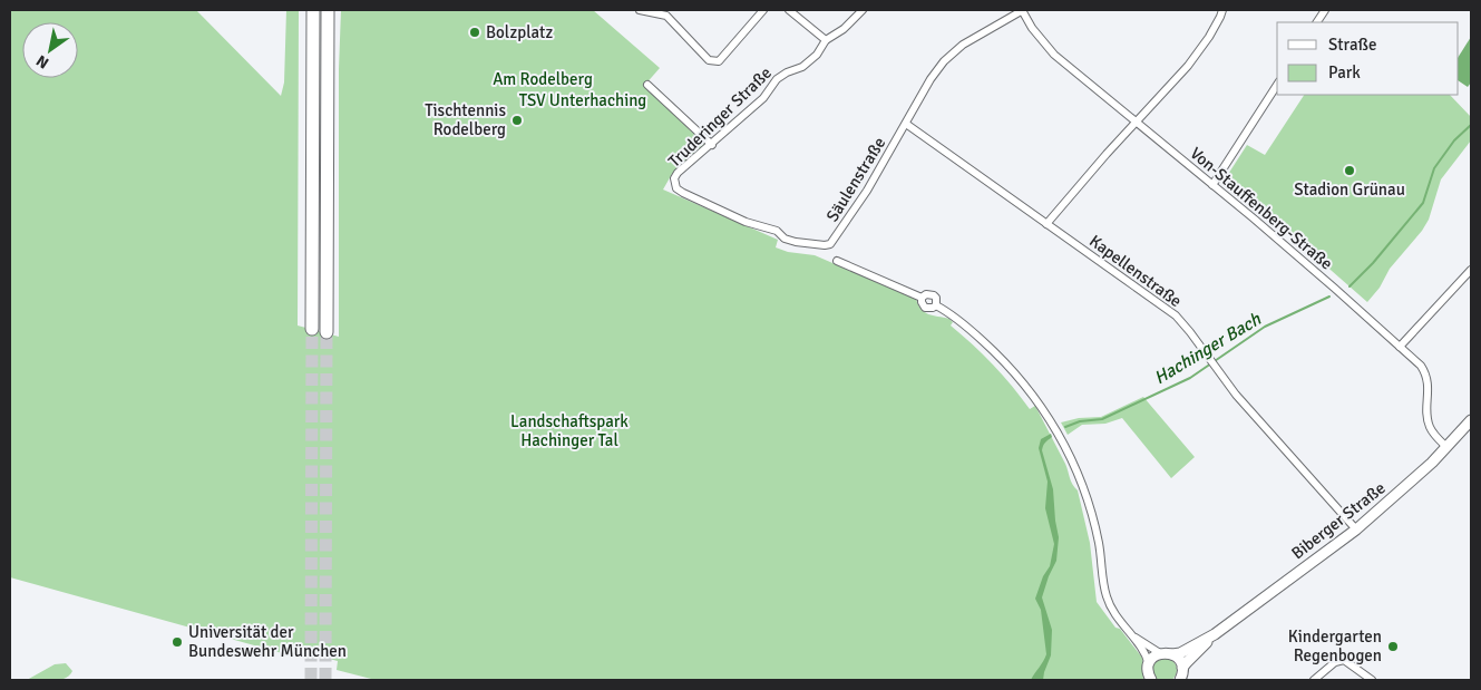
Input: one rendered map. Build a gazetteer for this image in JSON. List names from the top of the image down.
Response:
{
  "streets": {
    "main road": ["Biberger Straße"],
    "street": [
      "Truderinger Straße",
      "Säulenstraße",
      "Von-Stauffenberg-Straße",
      "Kapellenstraße"
    ]
  },
  "crossings": [
    ["Truderinger Straße", "Säulenstraße"],
    ["Säulenstraße", "Von-Stauffenberg-Straße"],
    ["Säulenstraße", "Kapellenstraße"],
    ["Von-Stauffenberg-Straße", "Biberger Straße"],
    ["Kapellenstraße", "Biberger Straße"]
  ],
  "water": ["Hachinger Bach"],
  "parks": ["Am Rodelberg", "TSV Unterhaching", "Landschaftspark Hachinger Tal"],
  "places": [
    "Bolzplatz",
    "Tischtennis Rodelberg",
    "Stadion Grünau",
    "Universität der Bundeswehr München",
    "Kindergarten Regenbogen"
  ],
  "legend": ["Straße", "Park"],
  "north": "bottom left"
}
